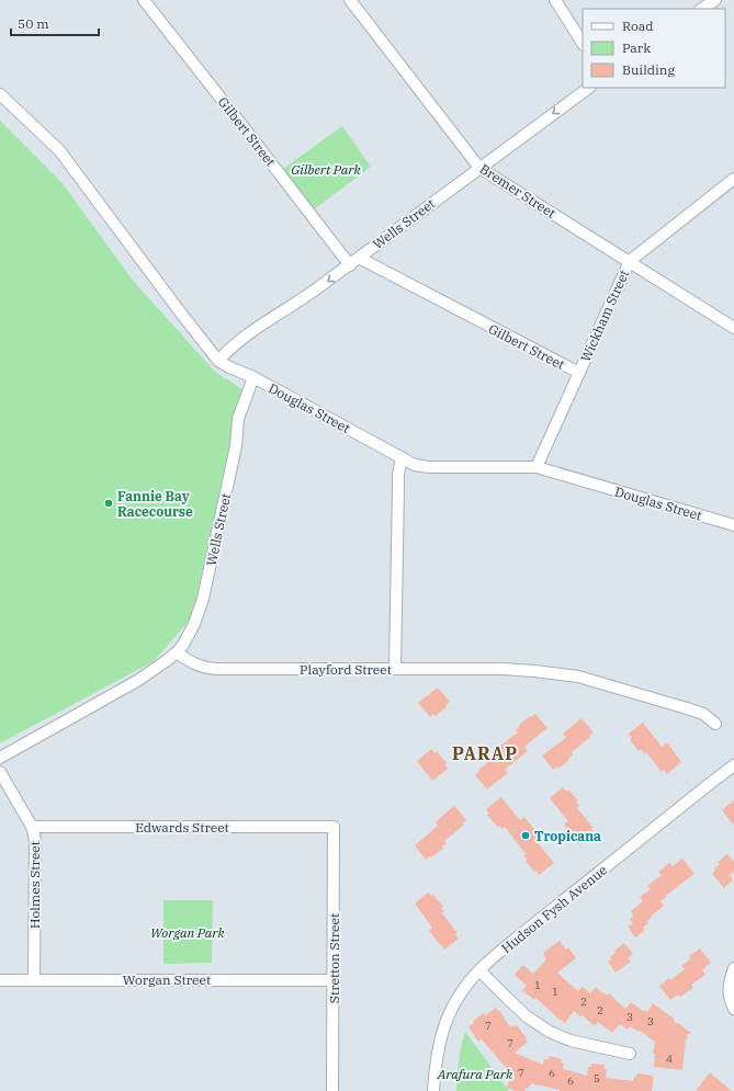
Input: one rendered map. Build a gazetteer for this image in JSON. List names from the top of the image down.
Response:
{
  "streets": {
    "street": [
      "Gilbert Street",
      "Bremer Street",
      "Wells Street",
      "Wickham Street",
      "Douglas Street",
      "Playford Street",
      "Edwards Street",
      "Holmes Street",
      "Hudson Fysh Avenue",
      "Stretton Street",
      "Worgan Street"
    ]
  },
  "crossings": [
    ["Gilbert Street", "Wells Street"],
    ["Gilbert Street", "Wickham Street"],
    ["Bremer Street", "Wells Street"],
    ["Bremer Street", "Wickham Street"],
    ["Wells Street", "Douglas Street"],
    ["Wells Street", "Playford Street"],
    ["Wickham Street", "Douglas Street"],
    ["Edwards Street", "Holmes Street"],
    ["Edwards Street", "Stretton Street"],
    ["Holmes Street", "Worgan Street"],
    ["Stretton Street", "Worgan Street"]
  ],
  "one_way": ["Wells Street"],
  "districts": ["PARAP"],
  "parks": ["Gilbert Park", "Worgan Park", "Arafura Park"],
  "places": ["Fannie Bay Racecourse", "Tropicana"],
  "house_numbers": [
    "1",
    "1",
    "2",
    "2",
    "3",
    "3",
    "7",
    "7",
    "4",
    "7",
    "6",
    "5",
    "6"
  ],
  "legend": ["Road", "Park", "Building"],
  "scale_bar": "50 m"
}
